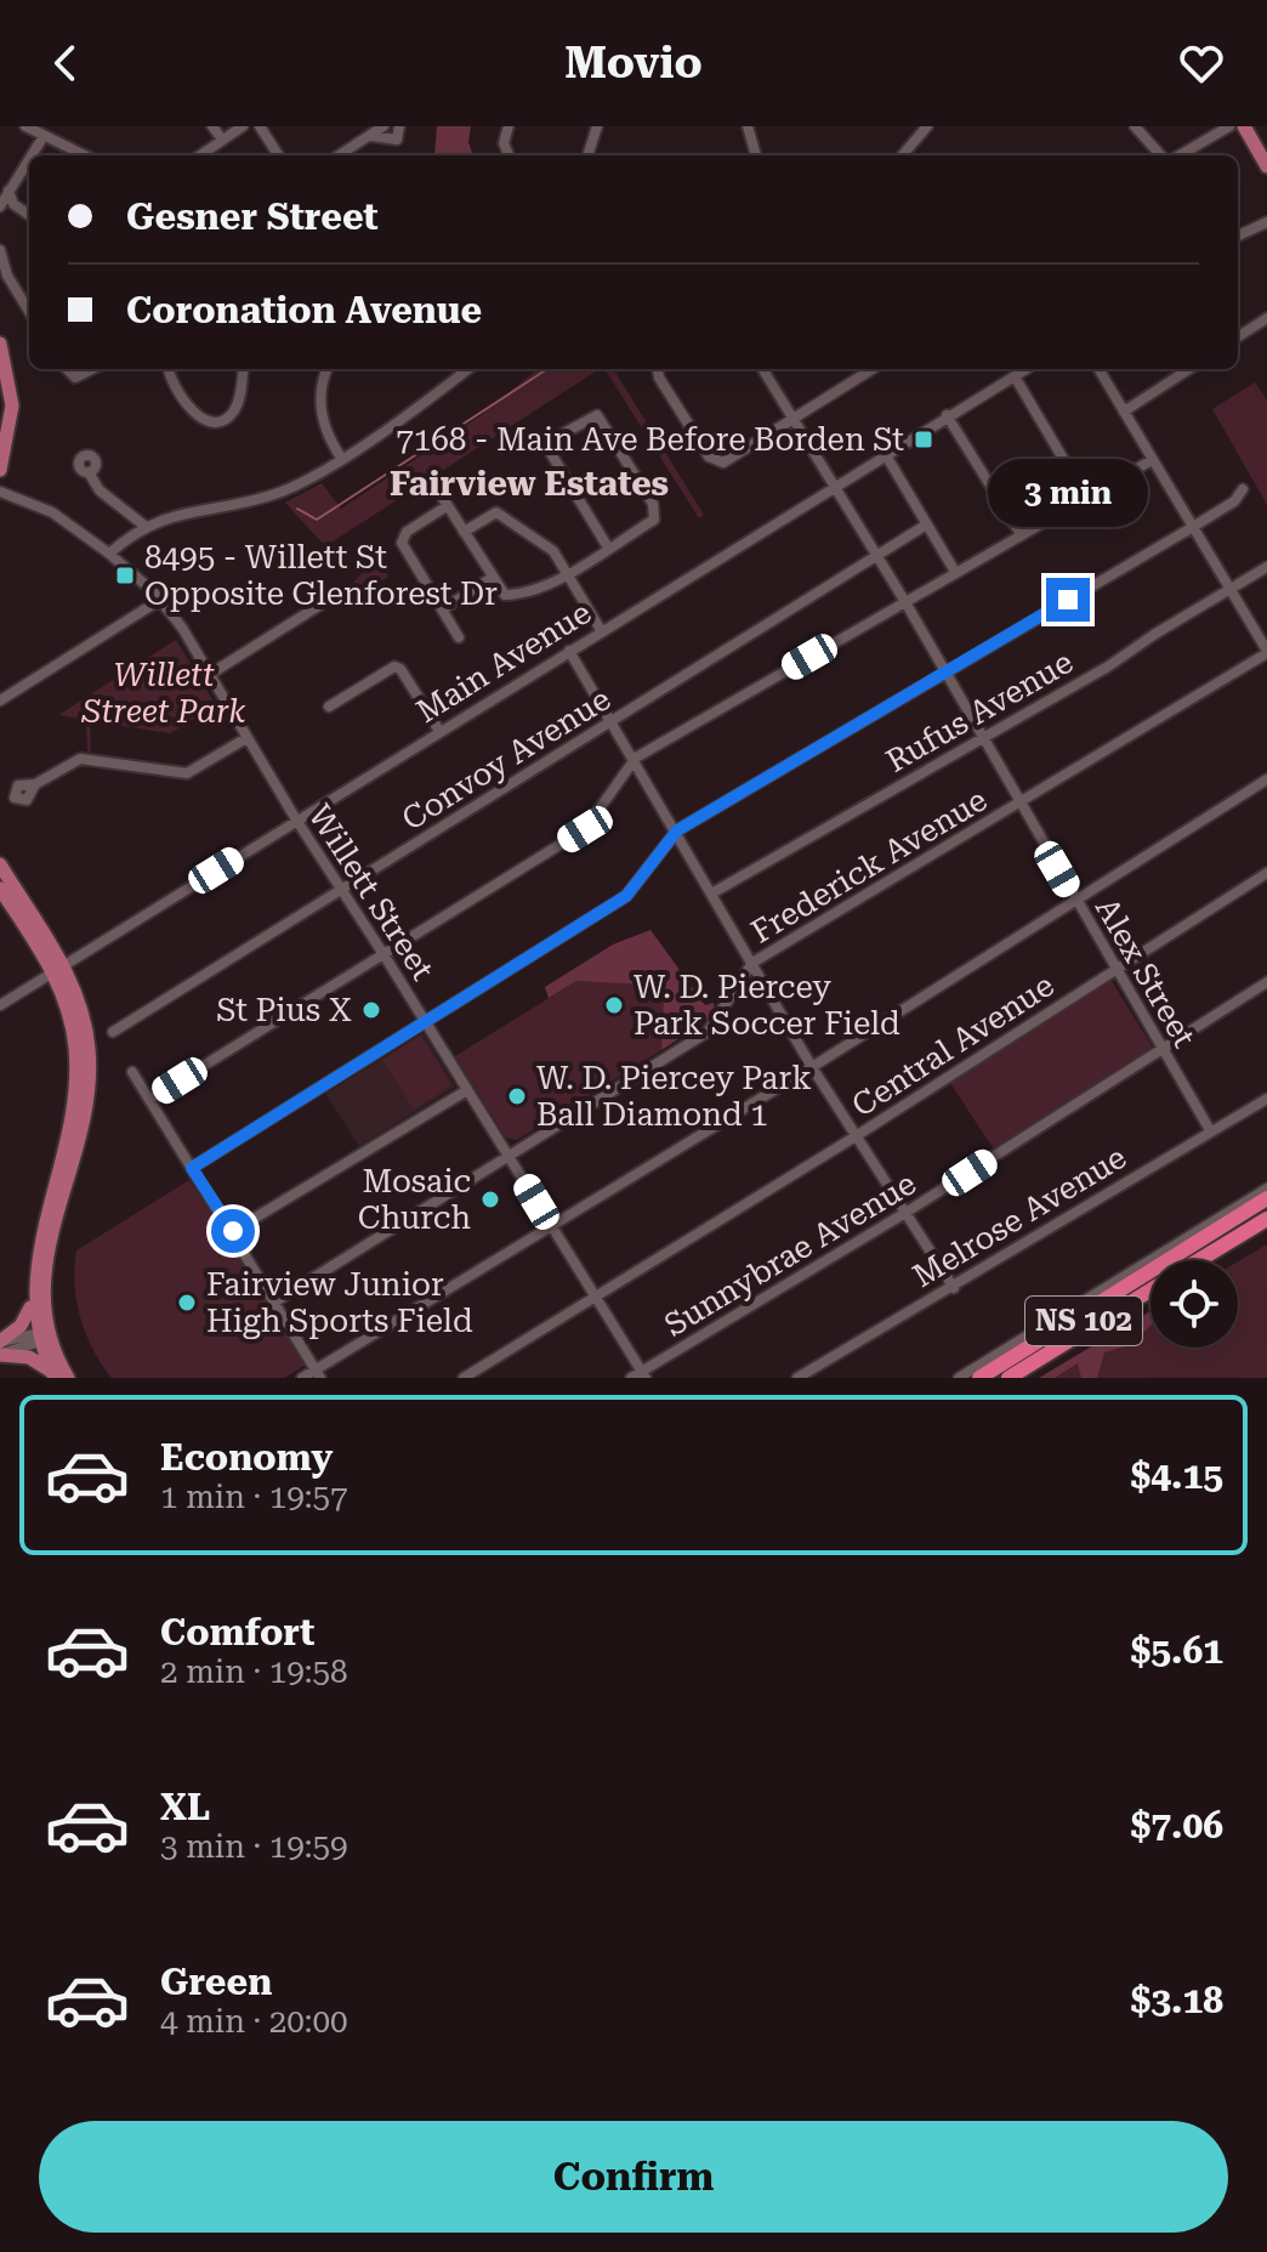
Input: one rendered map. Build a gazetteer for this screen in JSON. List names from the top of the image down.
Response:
{
  "streets": {
    "highway": ["NS 102"],
    "street": [
      "Main Avenue",
      "Rufus Avenue",
      "Convoy Avenue",
      "Frederick Avenue",
      "Willett Street",
      "Alex Street",
      "Central Avenue",
      "Melrose Avenue",
      "Sunnybrae Avenue"
    ]
  },
  "crossings": [
    ["Main Avenue", "Willett Street"],
    ["Main Avenue", "Alex Street"],
    ["Rufus Avenue", "Alex Street"],
    ["Convoy Avenue", "Willett Street"],
    ["Convoy Avenue", "Alex Street"],
    ["Frederick Avenue", "Willett Street"],
    ["Frederick Avenue", "Alex Street"],
    ["Willett Street", "Central Avenue"],
    ["Willett Street", "Sunnybrae Avenue"],
    ["Alex Street", "Central Avenue"],
    ["Alex Street", "Melrose Avenue"],
    ["Alex Street", "Sunnybrae Avenue"]
  ],
  "districts": ["Fairview Estates"],
  "parks": ["Willett Street Park"],
  "places": {
    "transit": ["7168 - Main Ave Before Borden St", "8495 - Willett St Opposite Glenforest Dr"],
    "other": [
      "W. D. Piercey Park Soccer Field",
      "St Pius X",
      "W. D. Piercey Park Ball Diamond 1",
      "Mosaic Church",
      "Fairview Junior High Sports Field"
    ]
  },
  "page": {
    "header": "Movio",
    "banner": ["Gesner Street", "Coronation Avenue"],
    "bubble": "3 min",
    "list": [
      {
        "name": "Economy",
        "note": "1 min · 19:57",
        "value": "$4.15"
      },
      {
        "name": "Comfort",
        "note": "2 min · 19:58",
        "value": "$5.61"
      },
      {
        "name": "XL",
        "note": "3 min · 19:59",
        "value": "$7.06"
      },
      {
        "name": "Green",
        "note": "4 min · 20:00",
        "value": "$3.18"
      }
    ],
    "buttons": "Confirm"
  }
}
